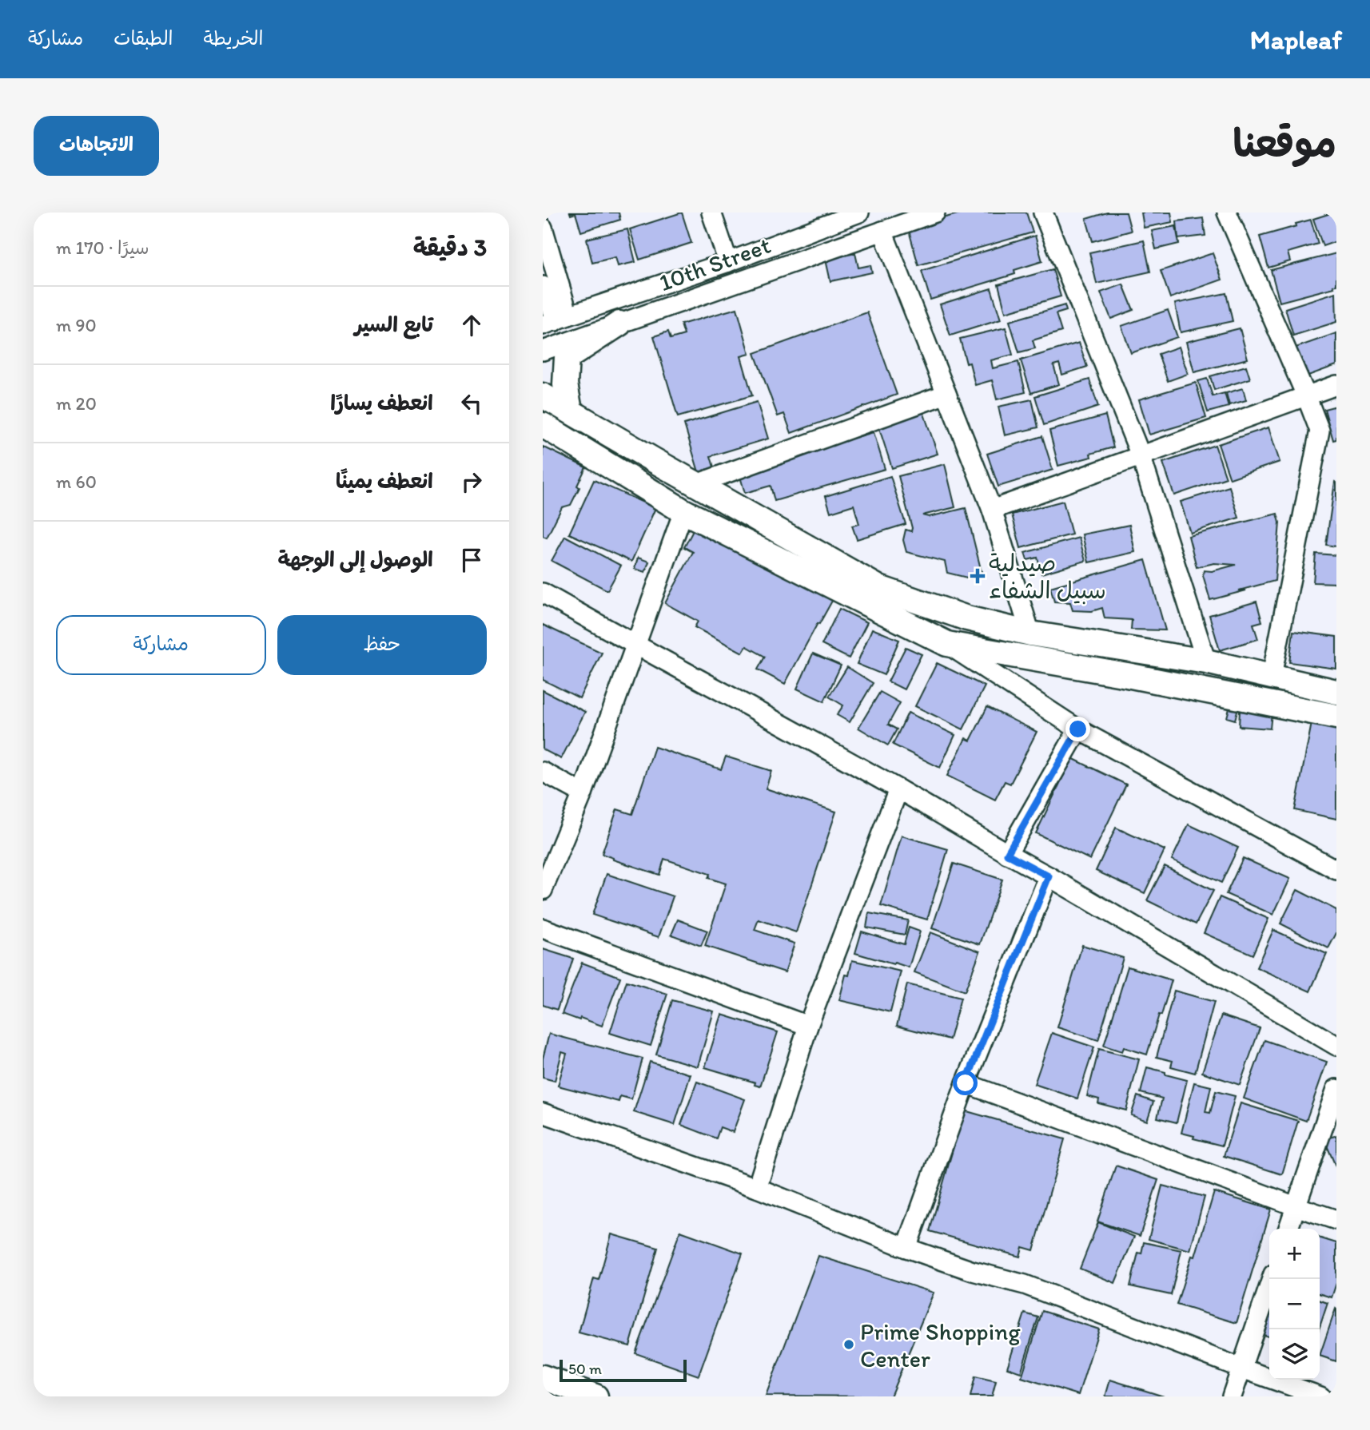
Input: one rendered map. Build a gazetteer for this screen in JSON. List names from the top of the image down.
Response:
{
  "streets": {
    "street": ["10th Street"]
  },
  "places": {
    "health": ["صيدلية سبيل الشفاء"],
    "other": ["Prime Shopping Center"]
  },
  "scale_bar": "50 m",
  "page": {
    "header": "Mapleaf",
    "nav": ["الخريطة", "الطبقات", "مشاركة"],
    "title": "موقعنا",
    "buttons": [
      "الاتجاهات",
      ["حفظ", "مشاركة"]
    ],
    "heading": ["3 دقيقة", "سيرًا · 170 m"],
    "list": [
      ["تابع السير", "90 m"],
      ["انعطف يسارًا", "20 m"],
      ["انعطف يمينًا", "60 m"],
      "الوصول إلى الوجهة"
    ],
    "map_buttons": ["+", "−"],
    "scale": "50 m"
  }
}
